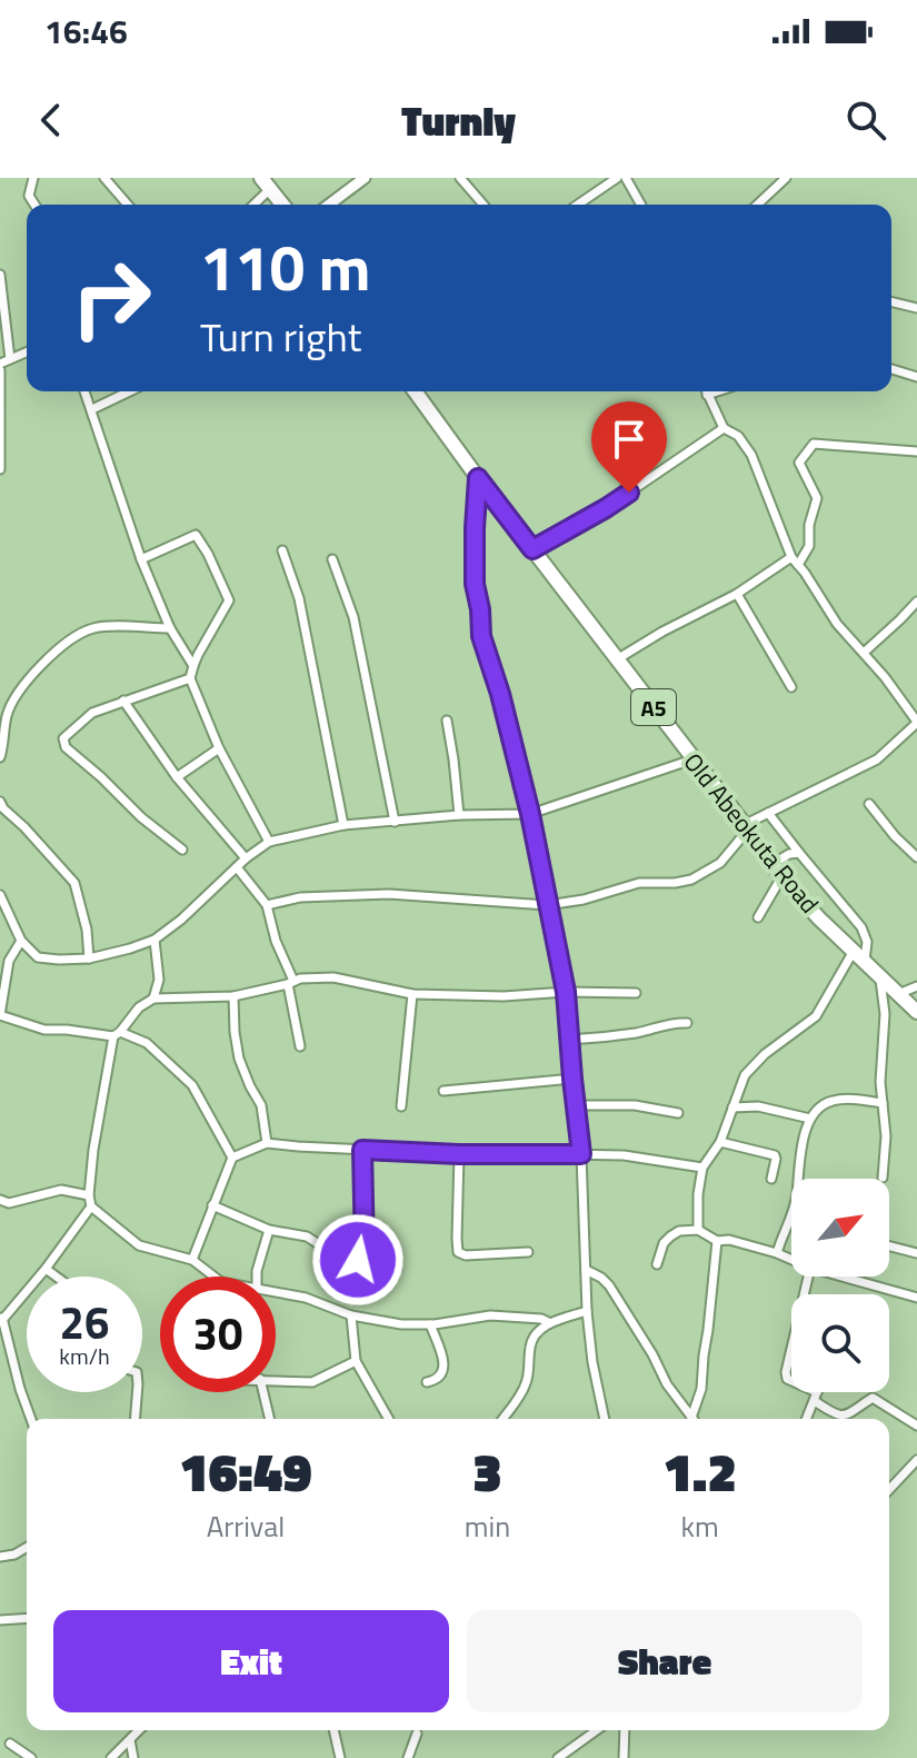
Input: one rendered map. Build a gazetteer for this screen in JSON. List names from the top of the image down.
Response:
{
  "streets": {
    "highway": ["A5", "Old Abeokuta Road"]
  },
  "north": "top right",
  "page": {
    "status": "16:46",
    "header": "Turnly",
    "turn": ["110 m", "Turn right"],
    "speed": "26 km/h",
    "limit": "30",
    "eta": [
      "16:49",
      "Arrival",
      "3",
      "min",
      "1.2",
      "km"
    ],
    "buttons": ["Exit", "Share"]
  }
}
